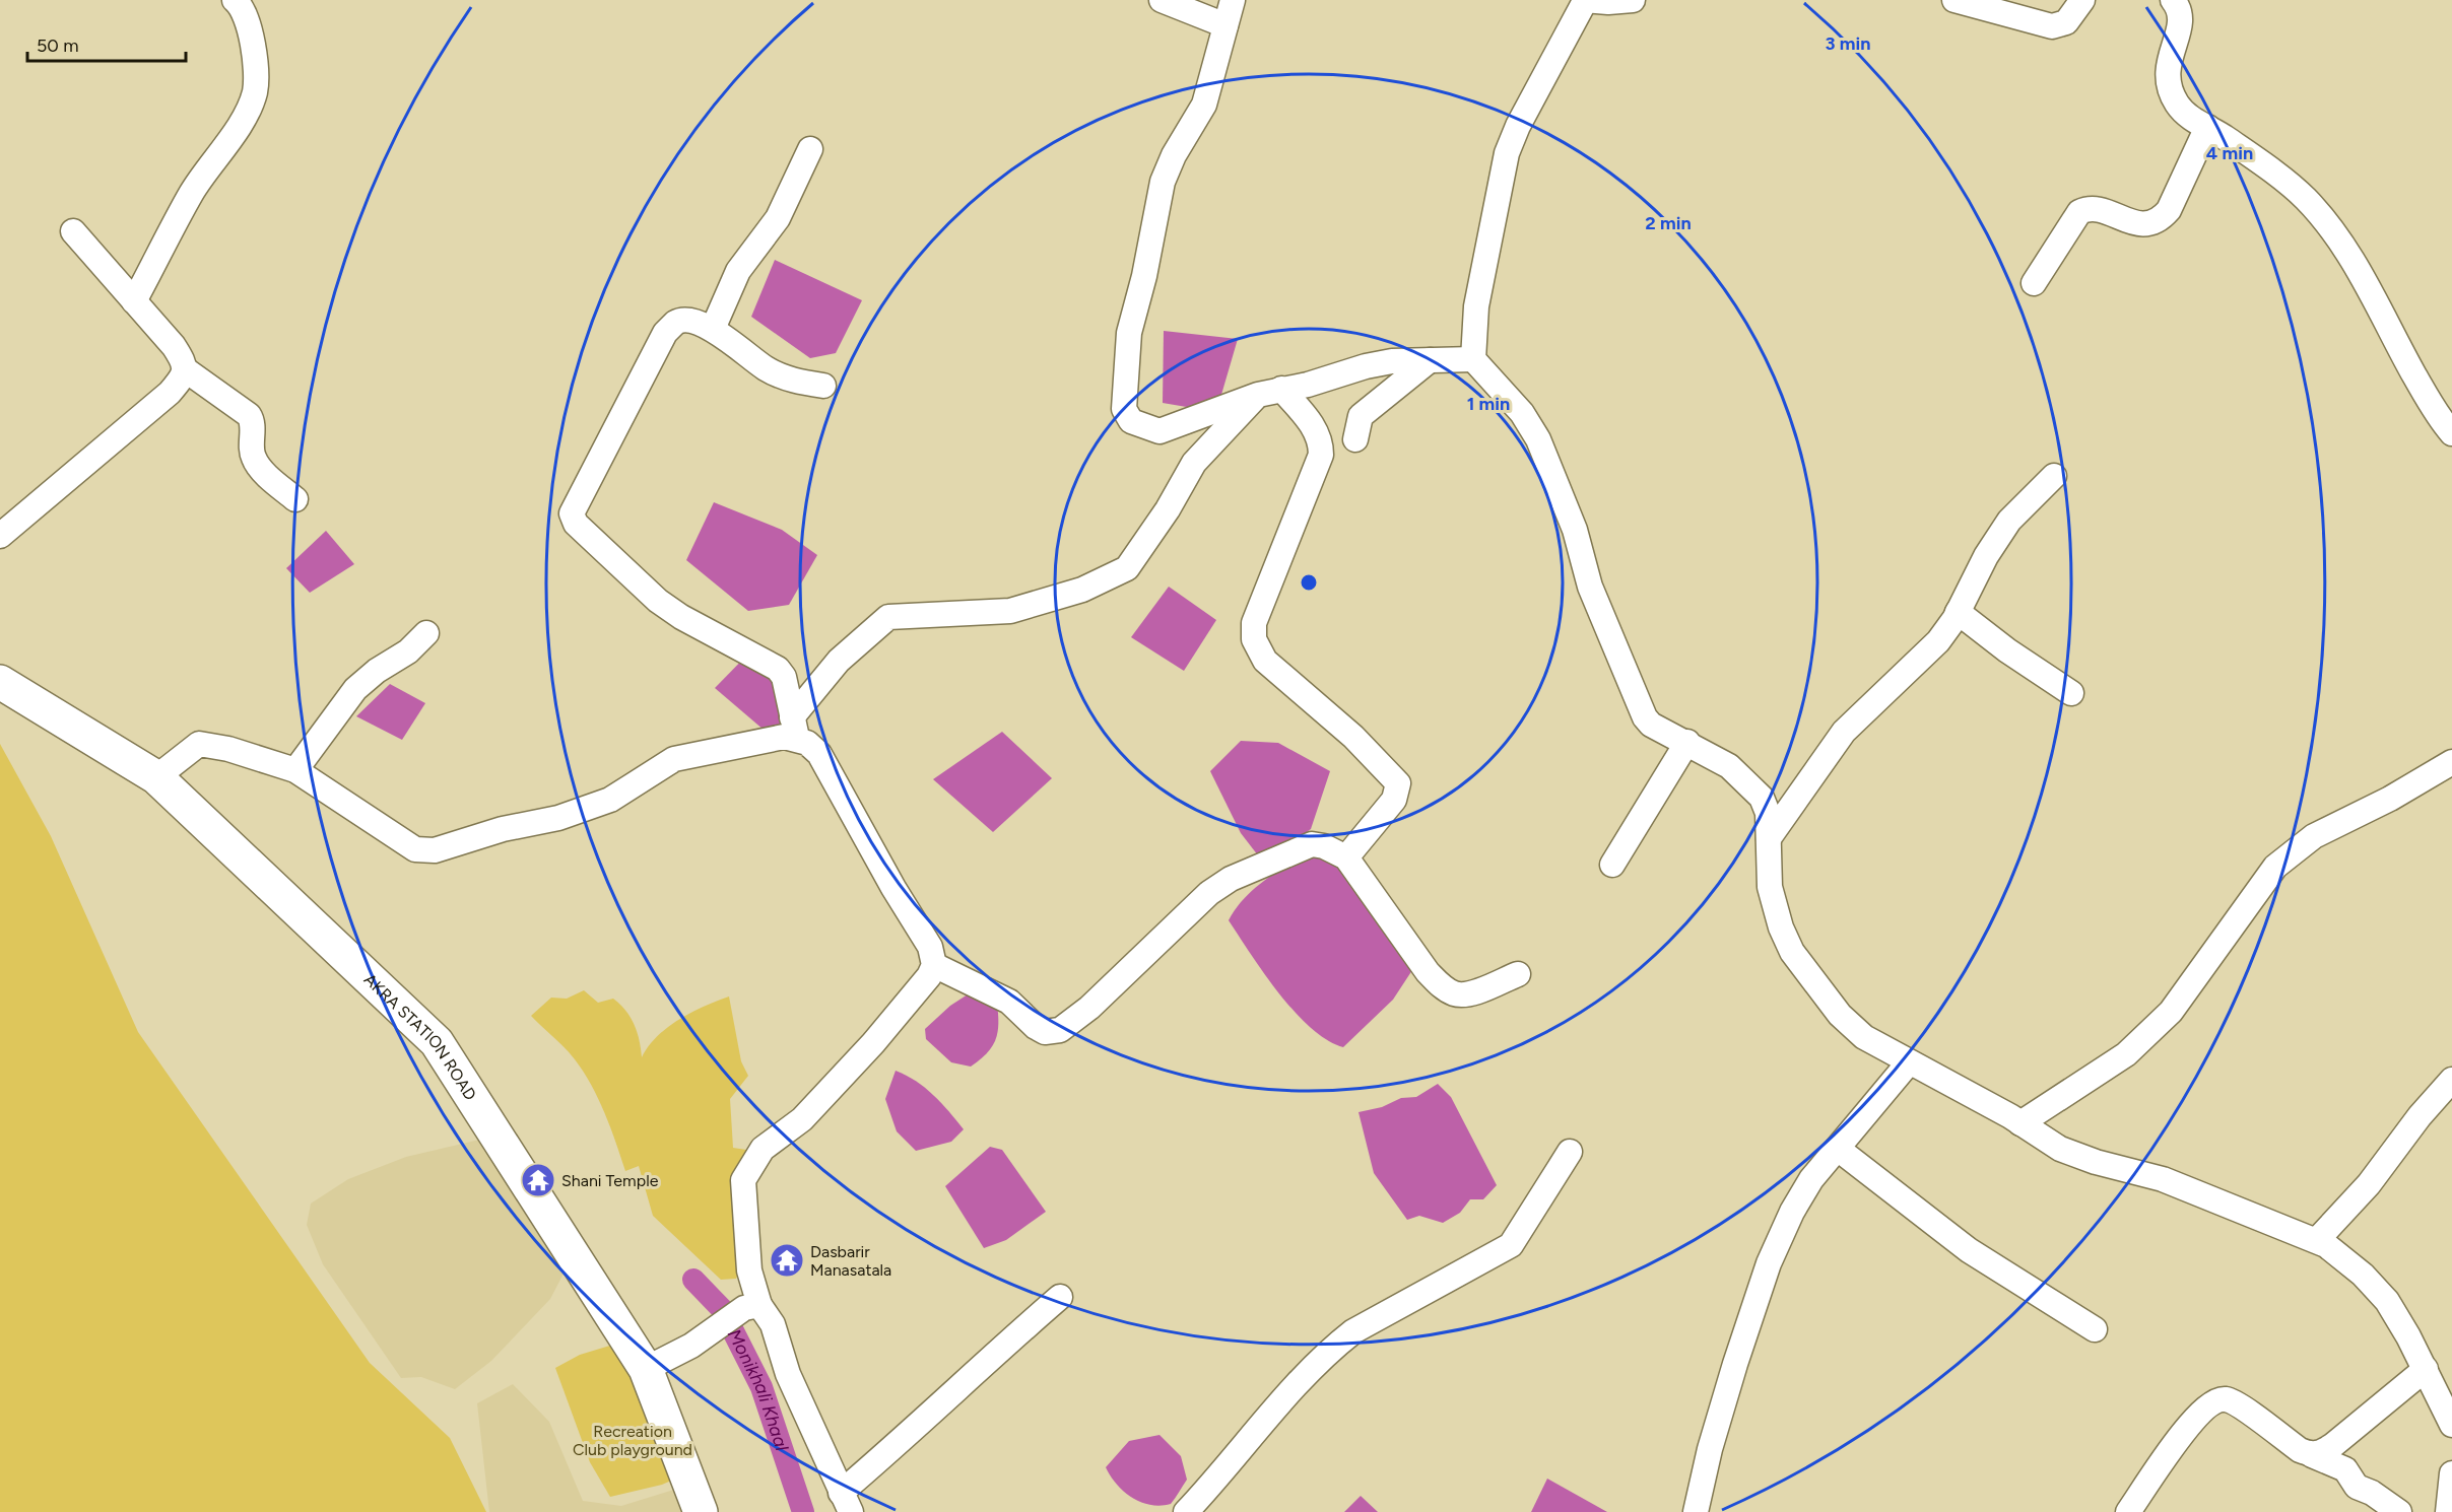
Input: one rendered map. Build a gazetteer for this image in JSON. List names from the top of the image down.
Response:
{
  "streets": {
    "main road": ["AKRA STATION ROAD"]
  },
  "water": ["Monikhali Khaal"],
  "parks": ["Recreation Club playground"],
  "places": {
    "temple": ["Shani Temple", "Dasbarir Manasatala"]
  },
  "scale_bar": "50 m",
  "rings": [
    "3 min",
    "4 min",
    "2 min",
    "1 min"
  ]
}
